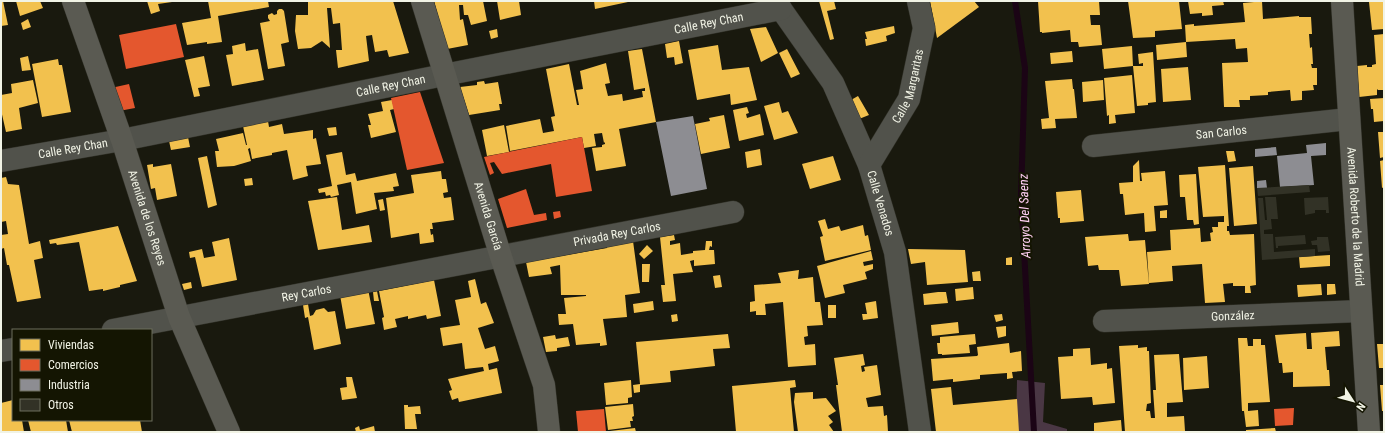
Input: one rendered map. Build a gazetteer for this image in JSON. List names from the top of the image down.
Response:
{
  "streets": {
    "main road": ["Avenida García", "Avenida Roberto de la Madrid", "Avenida de los Reyes"],
    "street": [
      "Calle Rey Chan",
      "Calle Margaritas",
      "San Carlos",
      "Calle Venados",
      "Privada Rey Carlos",
      "Rey Carlos",
      "González"
    ]
  },
  "crossings": [
    ["Calle Rey Chan", "Calle Venados"],
    ["Calle Rey Chan", "Avenida García"],
    ["Calle Rey Chan", "Avenida de los Reyes"],
    ["Calle Margaritas", "Calle Venados"],
    ["San Carlos", "Avenida Roberto de la Madrid"],
    ["Avenida García", "Privada Rey Carlos"],
    ["Avenida García", "Rey Carlos"],
    ["Avenida Roberto de la Madrid", "González"],
    ["Avenida de los Reyes", "Rey Carlos"],
    ["Privada Rey Carlos", "Rey Carlos"]
  ],
  "water": ["Arroyo Del Saenz"],
  "legend": [
    "Viviendas",
    "Comercios",
    "Industria",
    "Otros"
  ],
  "north": "bottom right"
}
